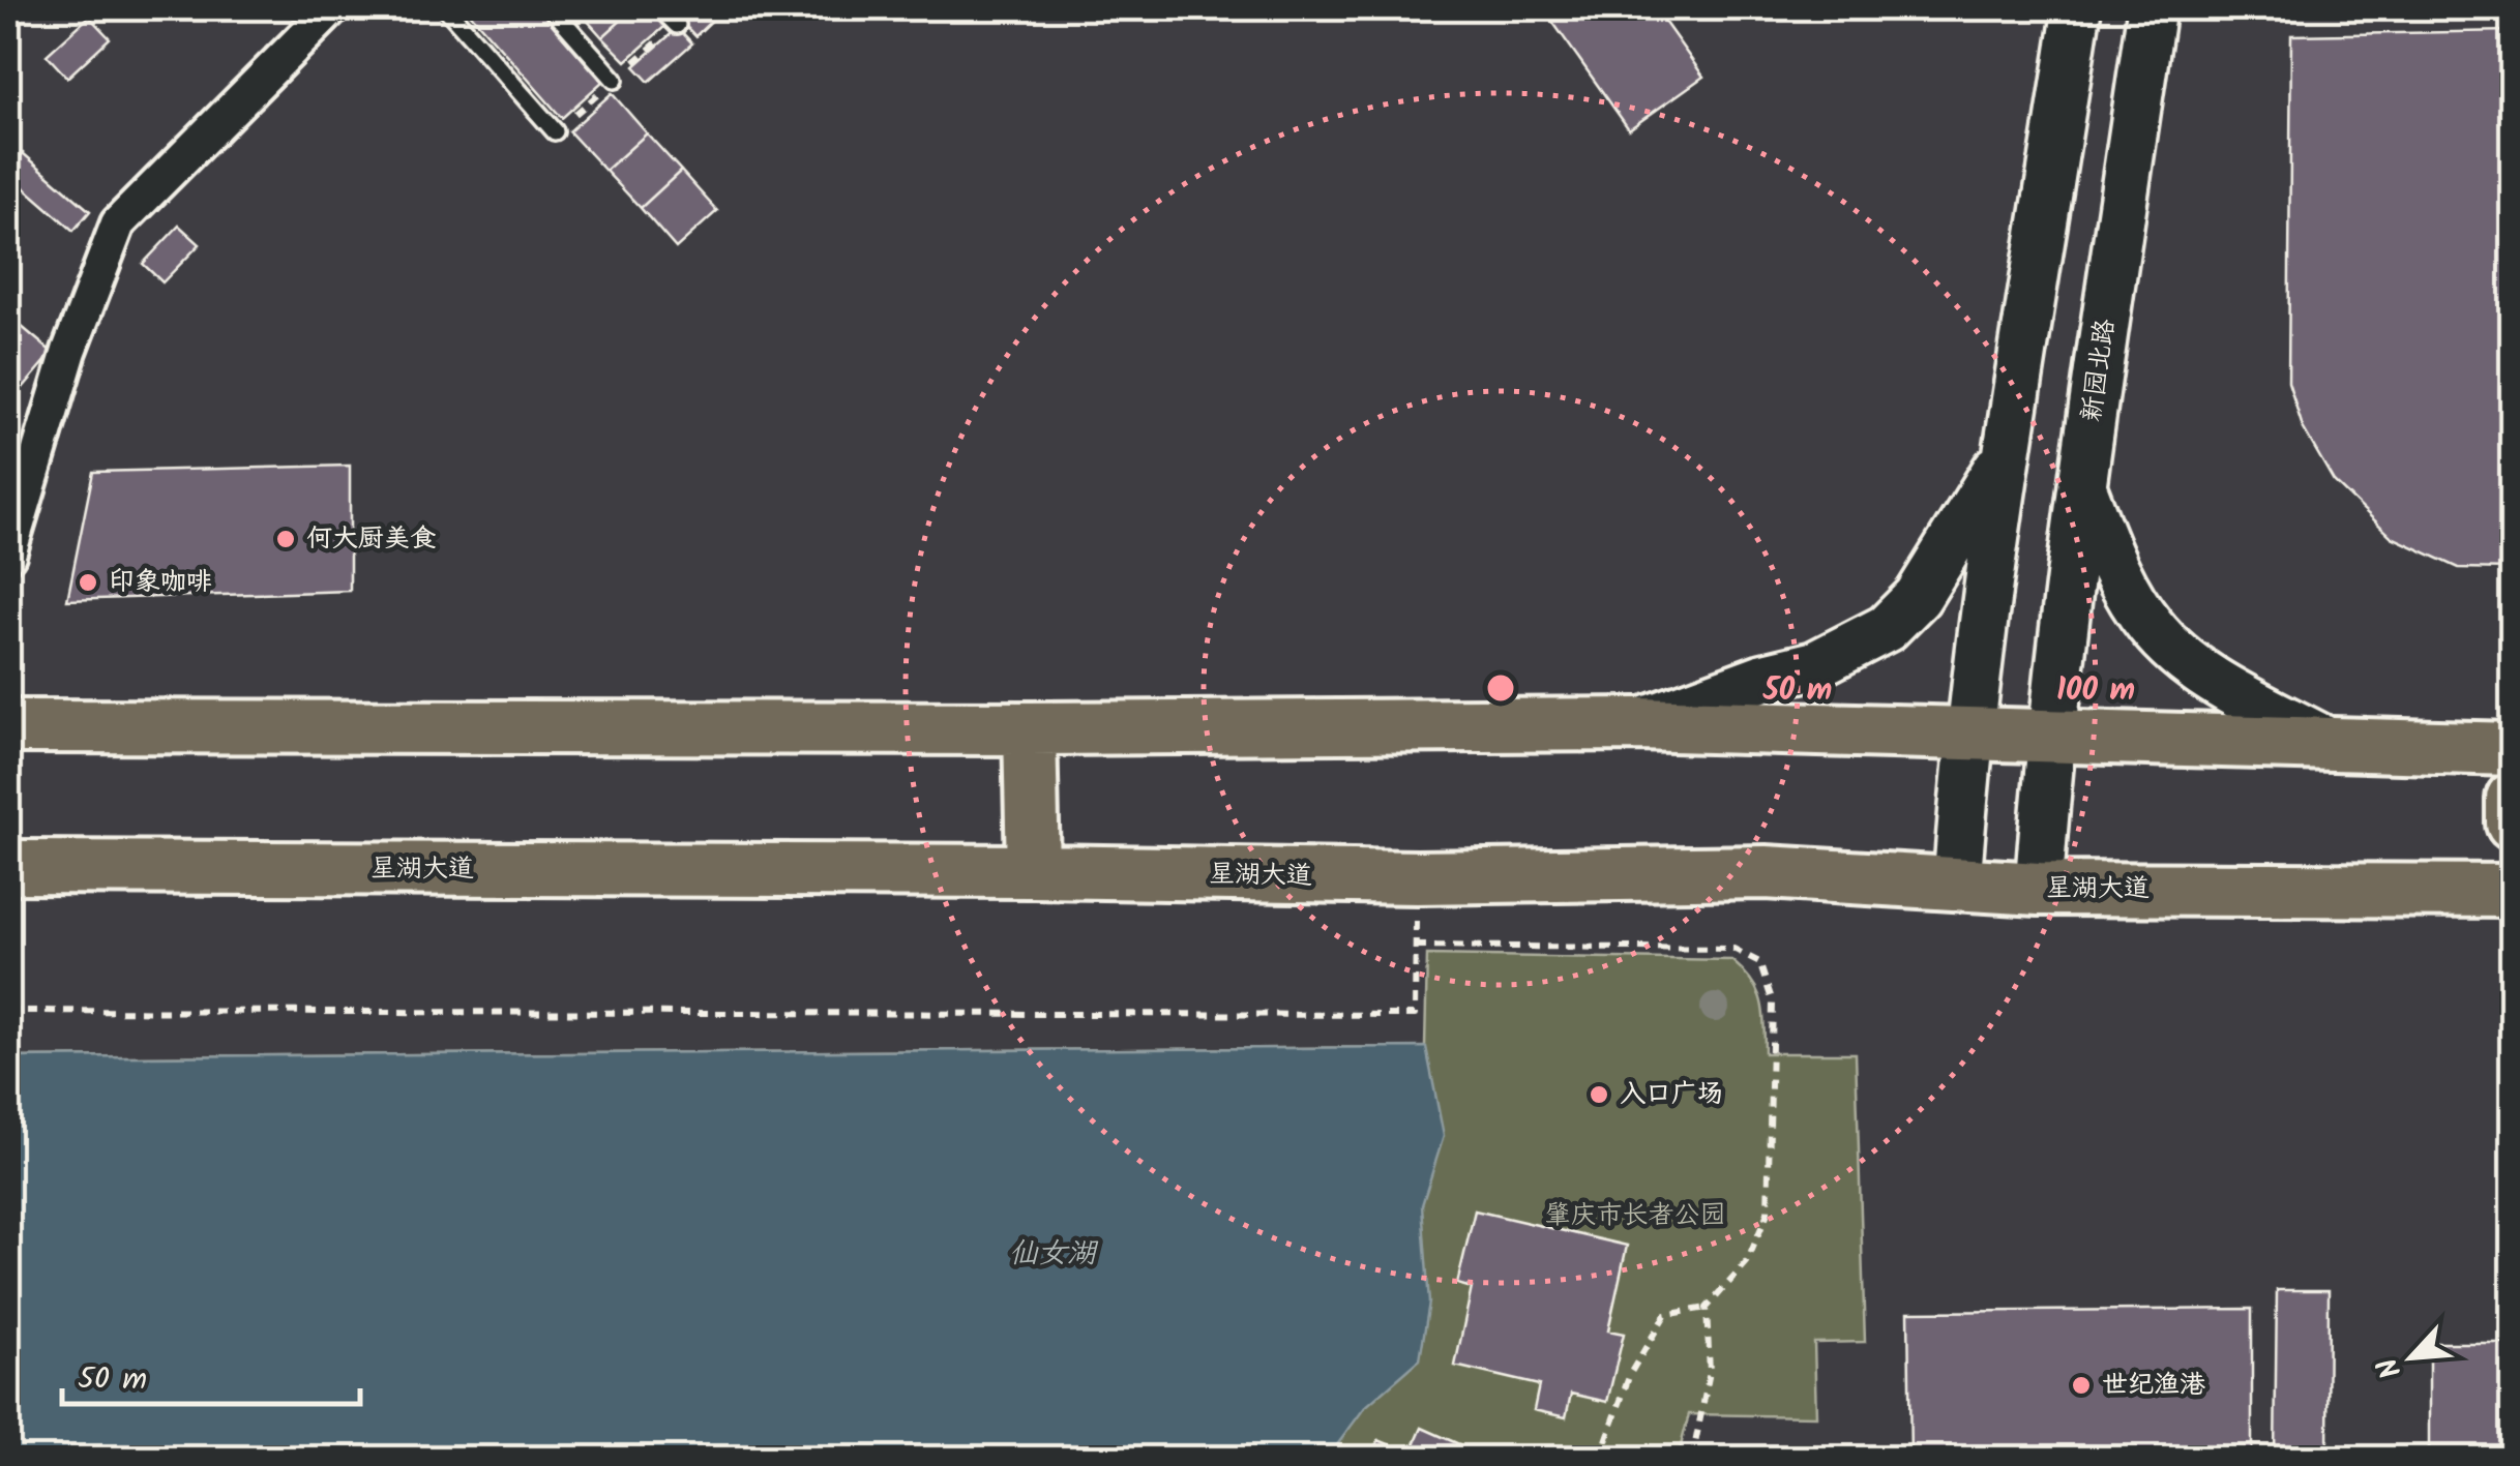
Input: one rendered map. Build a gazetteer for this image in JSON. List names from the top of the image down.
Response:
{
  "streets": {
    "main road": ["新园北路", "星湖大道"]
  },
  "crossings": [
    ["新园北路", "星湖大道"]
  ],
  "water": ["仙女湖"],
  "parks": ["肇庆市长者公园"],
  "places": [
    "何大厨美食",
    "印象咖啡",
    "入口广场",
    "世纪渔港"
  ],
  "scale_bar": "50 m",
  "north": "bottom left",
  "rings": ["50 m", "100 m"]
}
